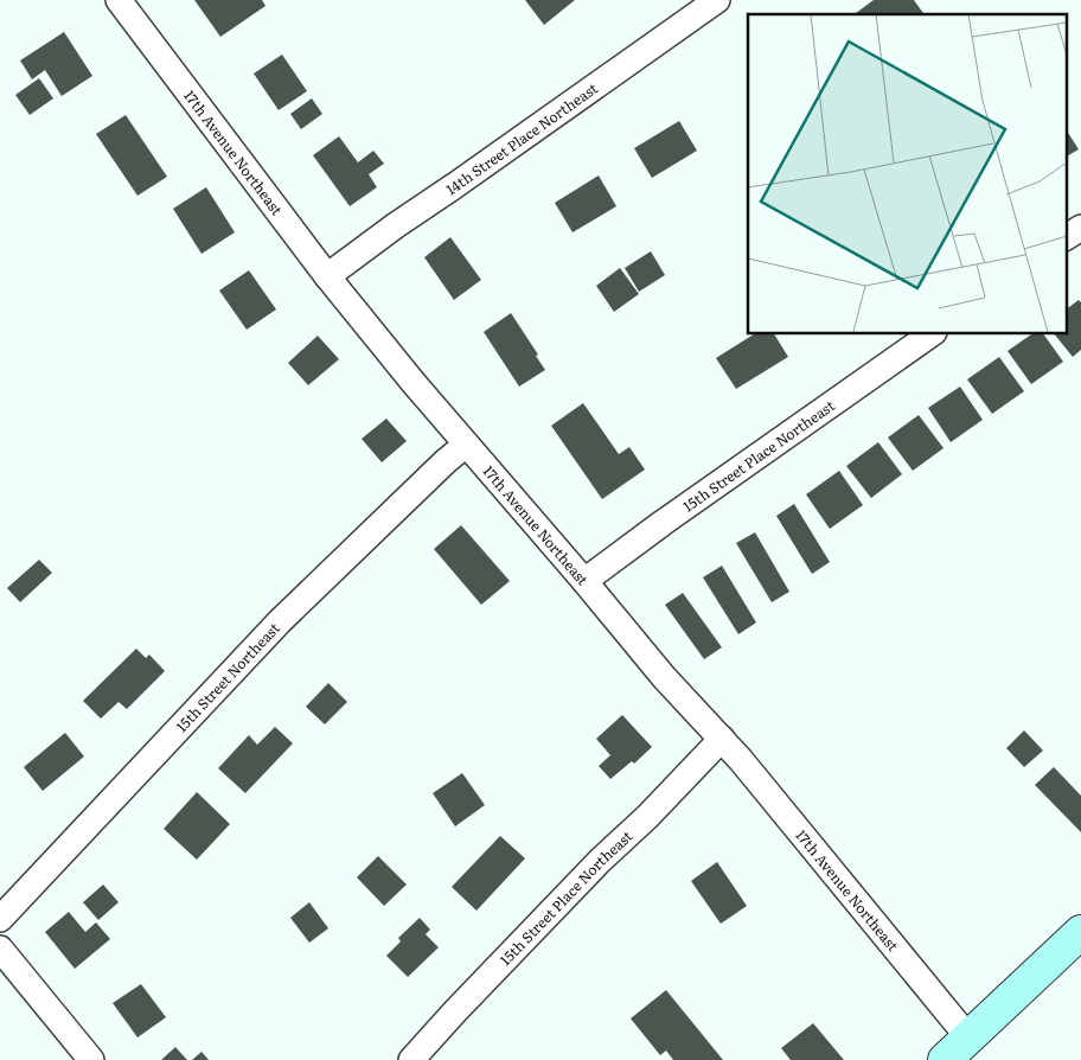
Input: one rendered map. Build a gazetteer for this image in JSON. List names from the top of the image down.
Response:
{
  "streets": {
    "street": [
      "14th Street Place Northeast",
      "17th Avenue Northeast",
      "15th Street Place Northeast",
      "15th Street Northeast"
    ]
  },
  "crossings": [
    ["14th Street Place Northeast", "17th Avenue Northeast"],
    ["17th Avenue Northeast", "15th Street Place Northeast"],
    ["17th Avenue Northeast", "15th Street Northeast"]
  ]
}
